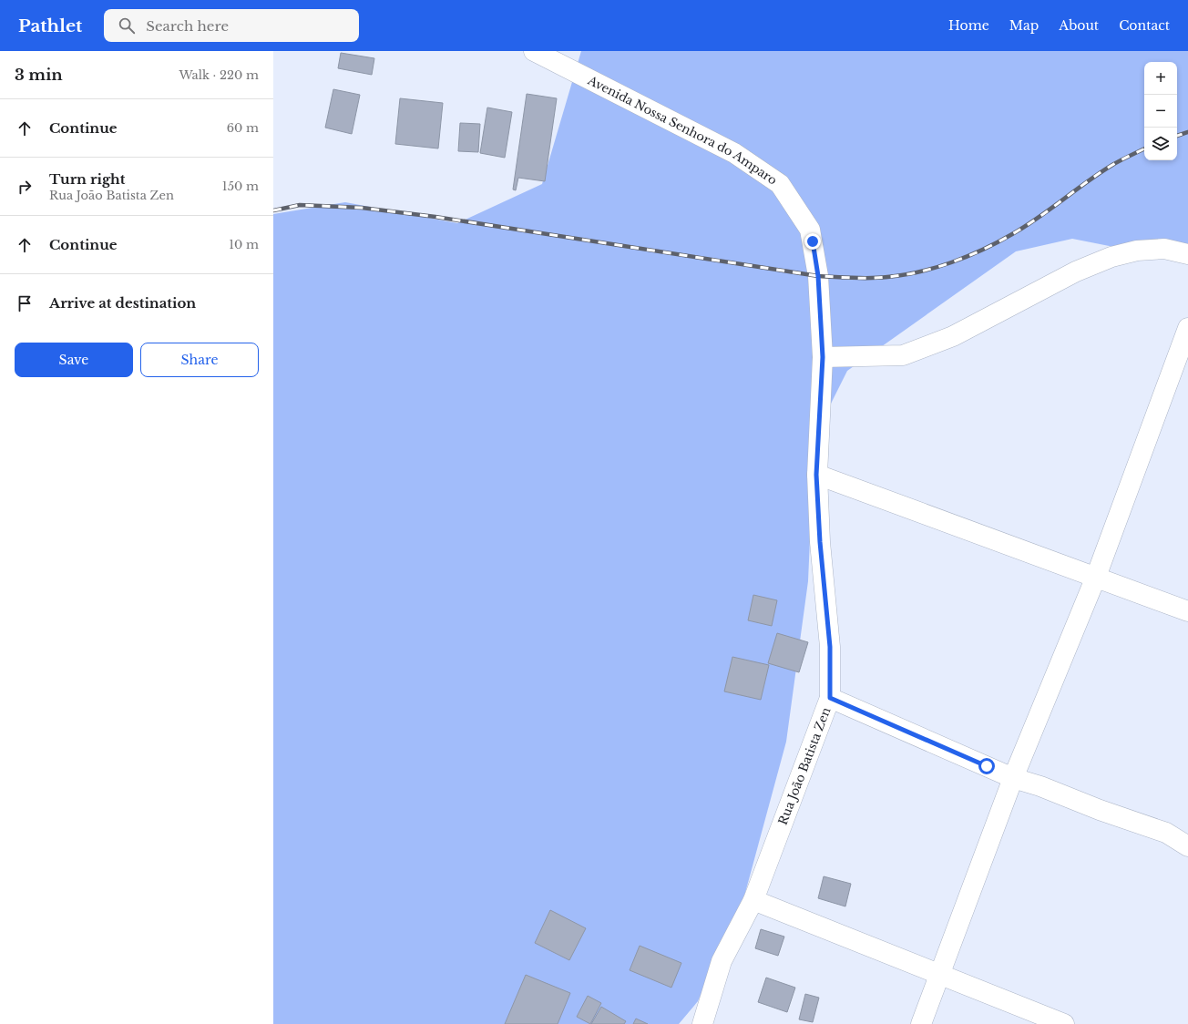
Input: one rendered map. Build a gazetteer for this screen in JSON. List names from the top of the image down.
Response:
{
  "streets": {
    "street": ["Avenida Nossa Senhora do Amparo", "Rua João Batista Zen"]
  },
  "crossings": [
    ["Avenida Nossa Senhora do Amparo", "Rua João Batista Zen"]
  ],
  "page": {
    "header": "Pathlet",
    "search": "Search here",
    "nav": [
      "Home",
      "Map",
      "About",
      "Contact"
    ],
    "heading": ["3 min", "Walk · 220 m"],
    "map_buttons": ["+", "−"],
    "list": [
      ["Continue", "60 m"],
      ["Turn right", "Rua João Batista Zen", "150 m"],
      ["Continue", "10 m"],
      "Arrive at destination"
    ],
    "buttons": ["Save", "Share"]
  }
}
